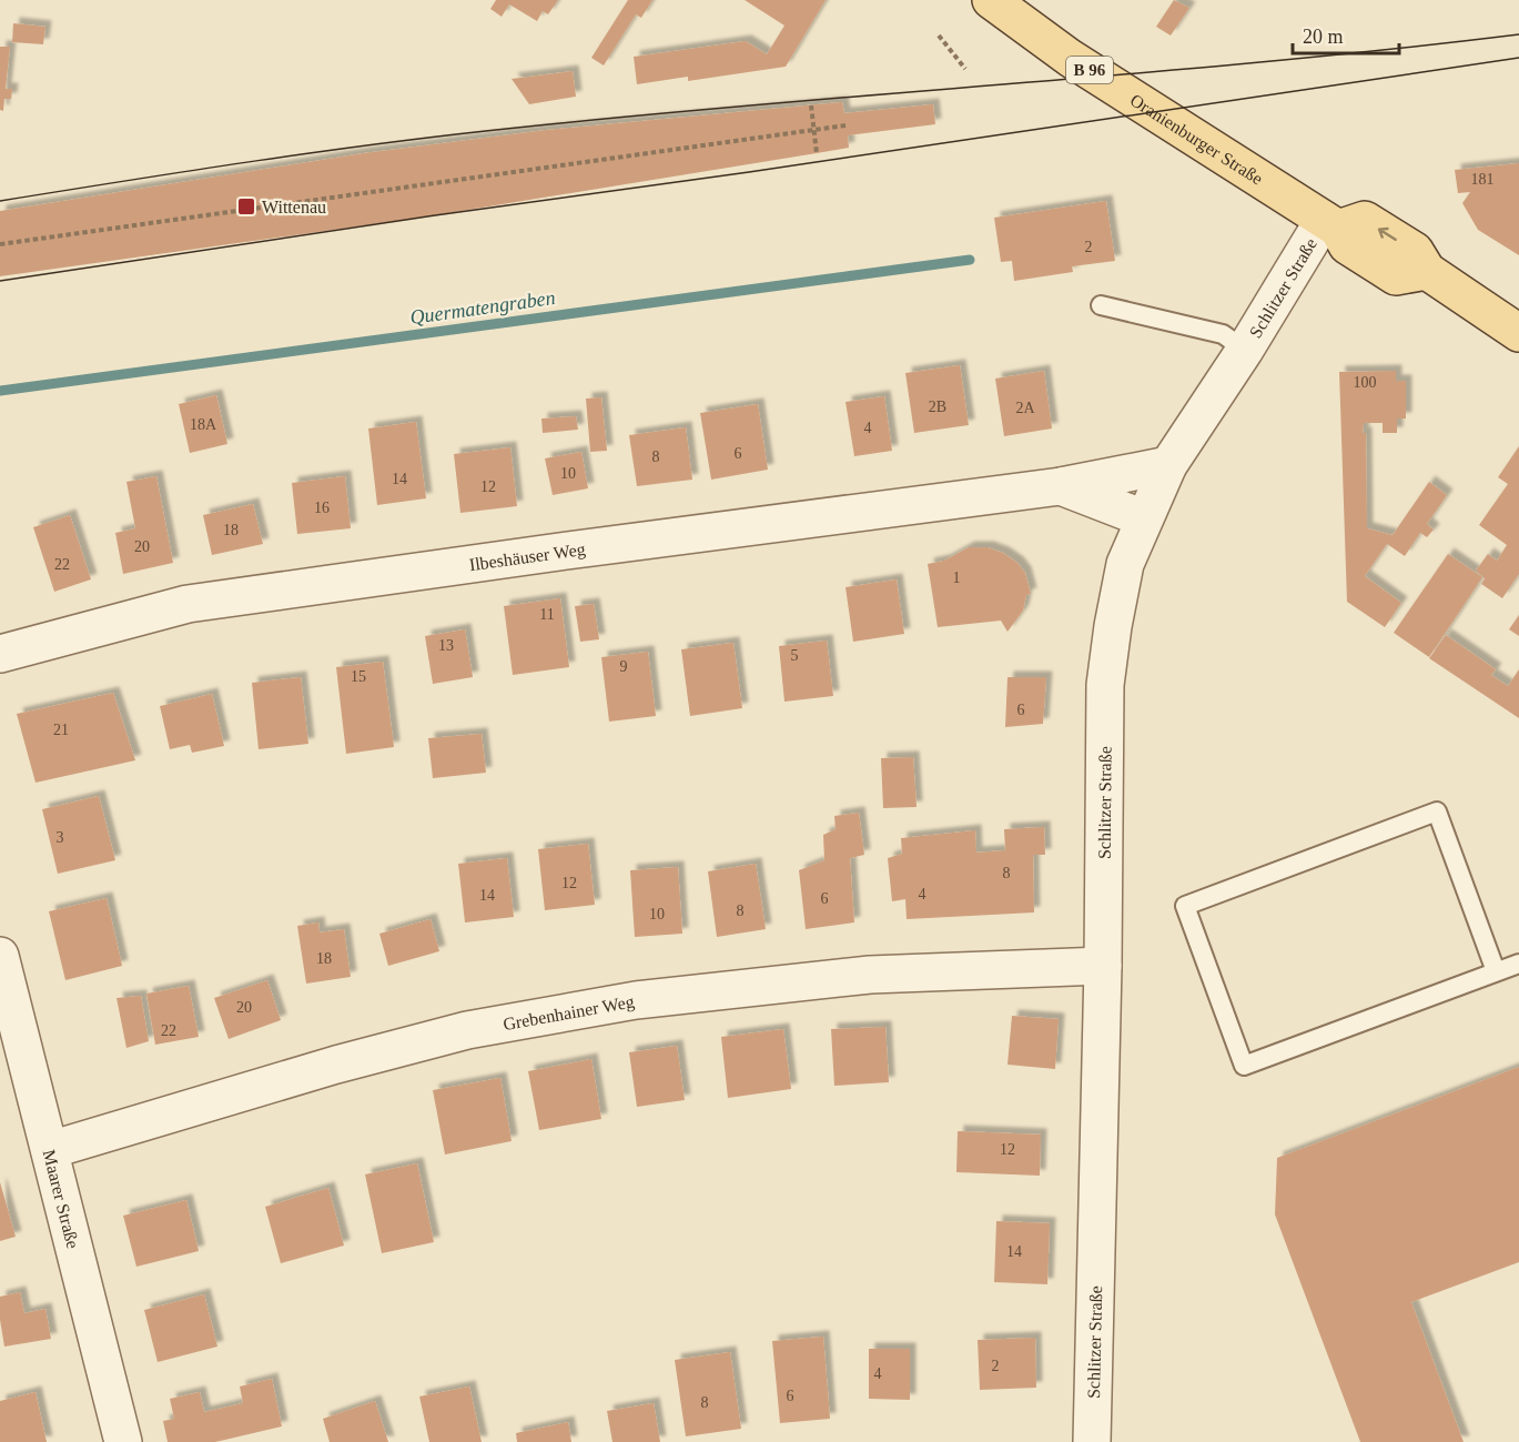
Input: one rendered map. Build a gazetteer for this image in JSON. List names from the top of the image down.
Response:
{
  "streets": {
    "main road": ["B 96", "Oranienburger Straße"],
    "street": [
      "Schlitzer Straße",
      "Ilbeshäuser Weg",
      "Grebenhainer Weg",
      "Maarer Straße"
    ]
  },
  "crossings": [
    ["Oranienburger Straße", "Schlitzer Straße"],
    ["Schlitzer Straße", "Ilbeshäuser Weg"],
    ["Schlitzer Straße", "Grebenhainer Weg"],
    ["Grebenhainer Weg", "Maarer Straße"]
  ],
  "water": ["Quermatengraben"],
  "places": {
    "transit": ["Wittenau"]
  },
  "house_numbers": [
    "181",
    "2",
    "100",
    "2B",
    "2A",
    "18A",
    "4",
    "6",
    "8",
    "10",
    "14",
    "12",
    "16",
    "18",
    "20",
    "22",
    "1",
    "11",
    "13",
    "5",
    "9",
    "15",
    "6",
    "21",
    "3",
    "8",
    "12",
    "4",
    "14",
    "6",
    "8",
    "10",
    "18",
    "20",
    "22",
    "12",
    "14",
    "2",
    "4",
    "6",
    "8"
  ],
  "scale_bar": "20 m"
}
